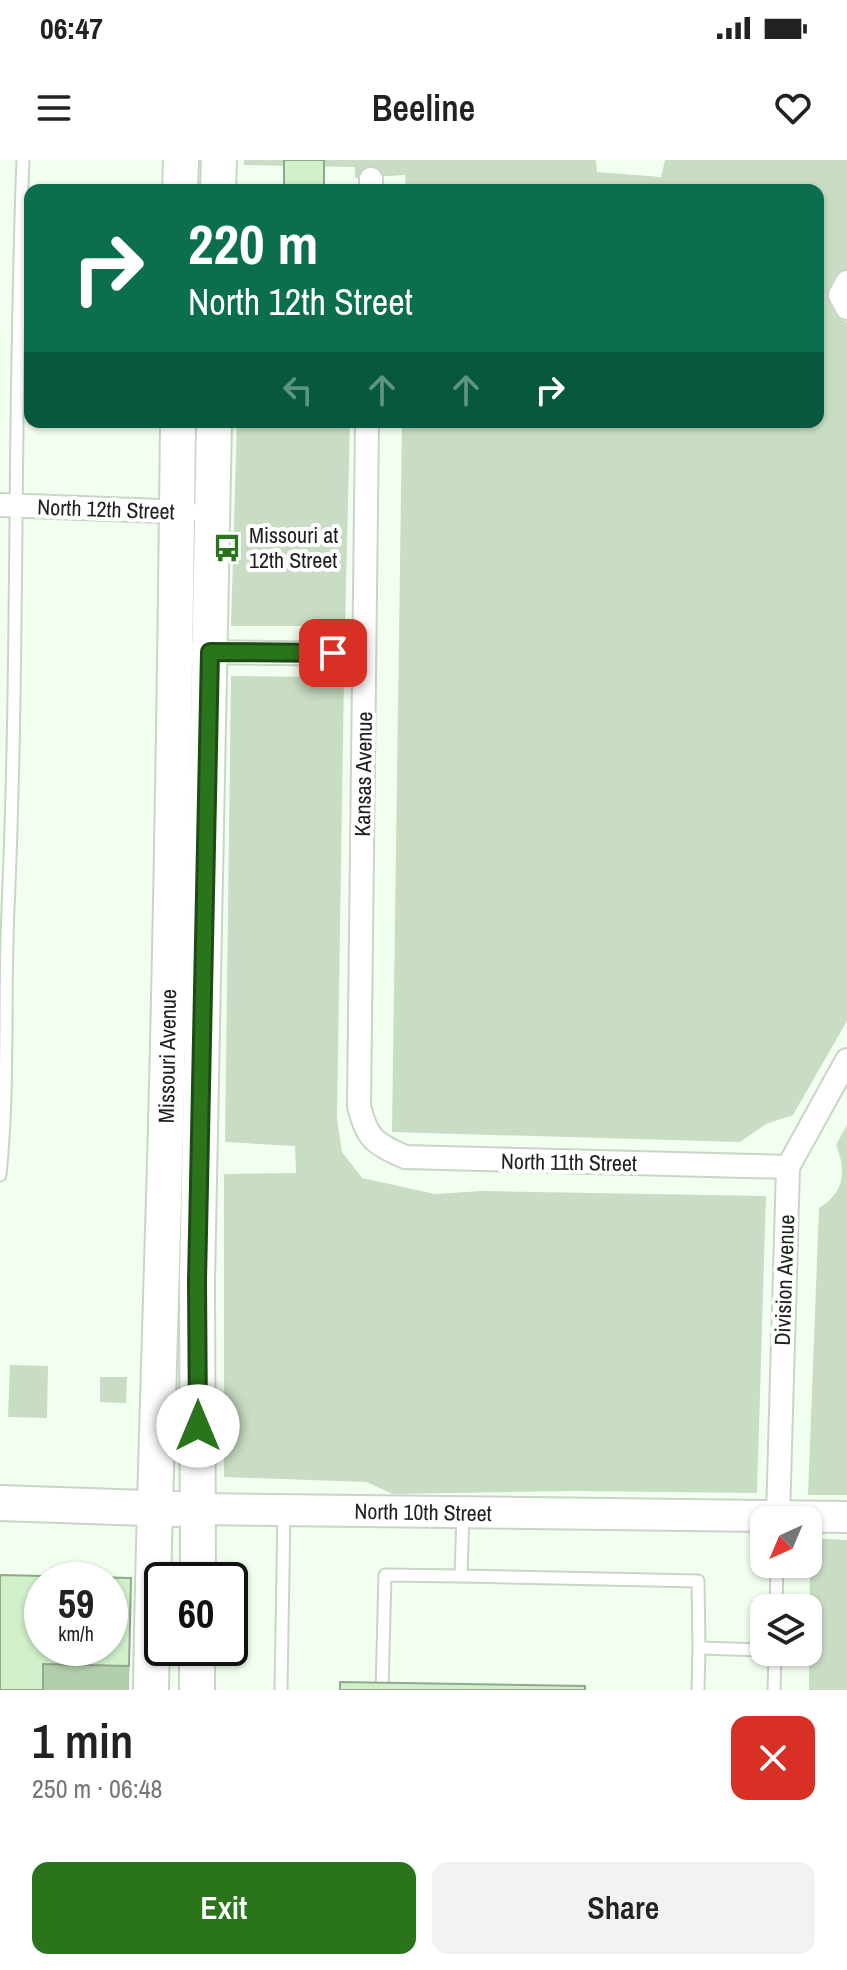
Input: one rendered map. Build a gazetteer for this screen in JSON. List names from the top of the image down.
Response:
{
  "streets": {
    "main road": ["Missouri Avenue", "North 10th Street"],
    "street": [
      "North 12th Street",
      "Kansas Avenue",
      "North 11th Street",
      "Division Avenue"
    ]
  },
  "crossings": [
    ["North 12th Street", "Missouri Avenue"],
    ["Kansas Avenue", "North 11th Street"],
    ["Missouri Avenue", "North 10th Street"],
    ["North 11th Street", "Division Avenue"]
  ],
  "places": {
    "bus stop": ["Missouri at 12th Street"]
  },
  "north": "bottom left",
  "page": {
    "status": "06:47",
    "header": "Beeline",
    "turn": ["220 m", "North 12th Street"],
    "speed": "59 km/h",
    "limit": "60",
    "heading": ["1 min", "250 m · 06:48"],
    "buttons": ["Exit", "Share"]
  }
}
